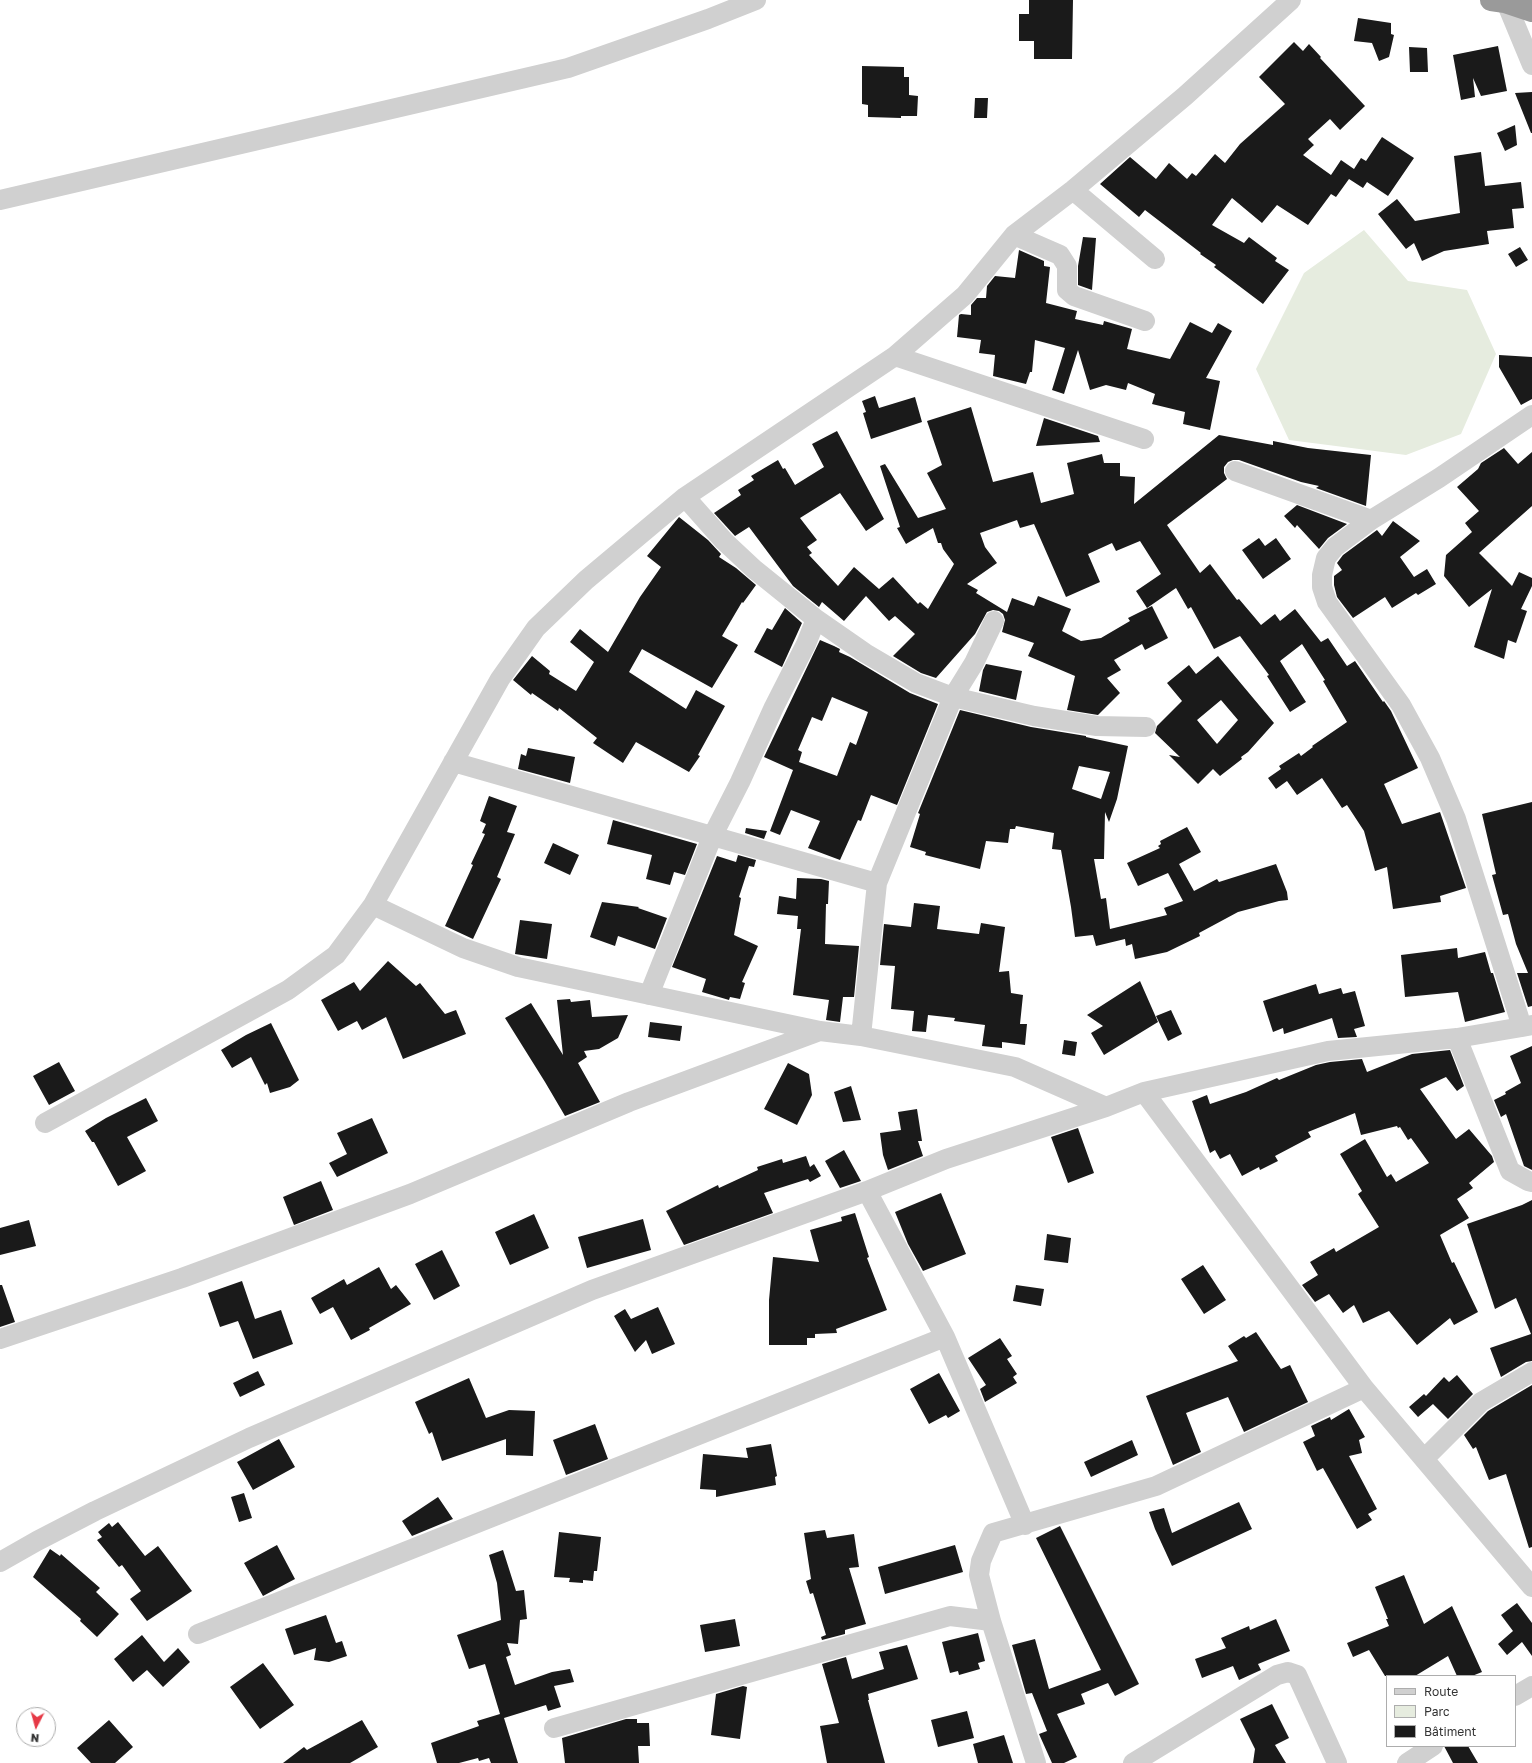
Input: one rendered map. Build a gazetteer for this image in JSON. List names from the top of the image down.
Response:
{
  "legend": ["Route", "Parc", "Bâtiment"],
  "north": "bottom"
}
